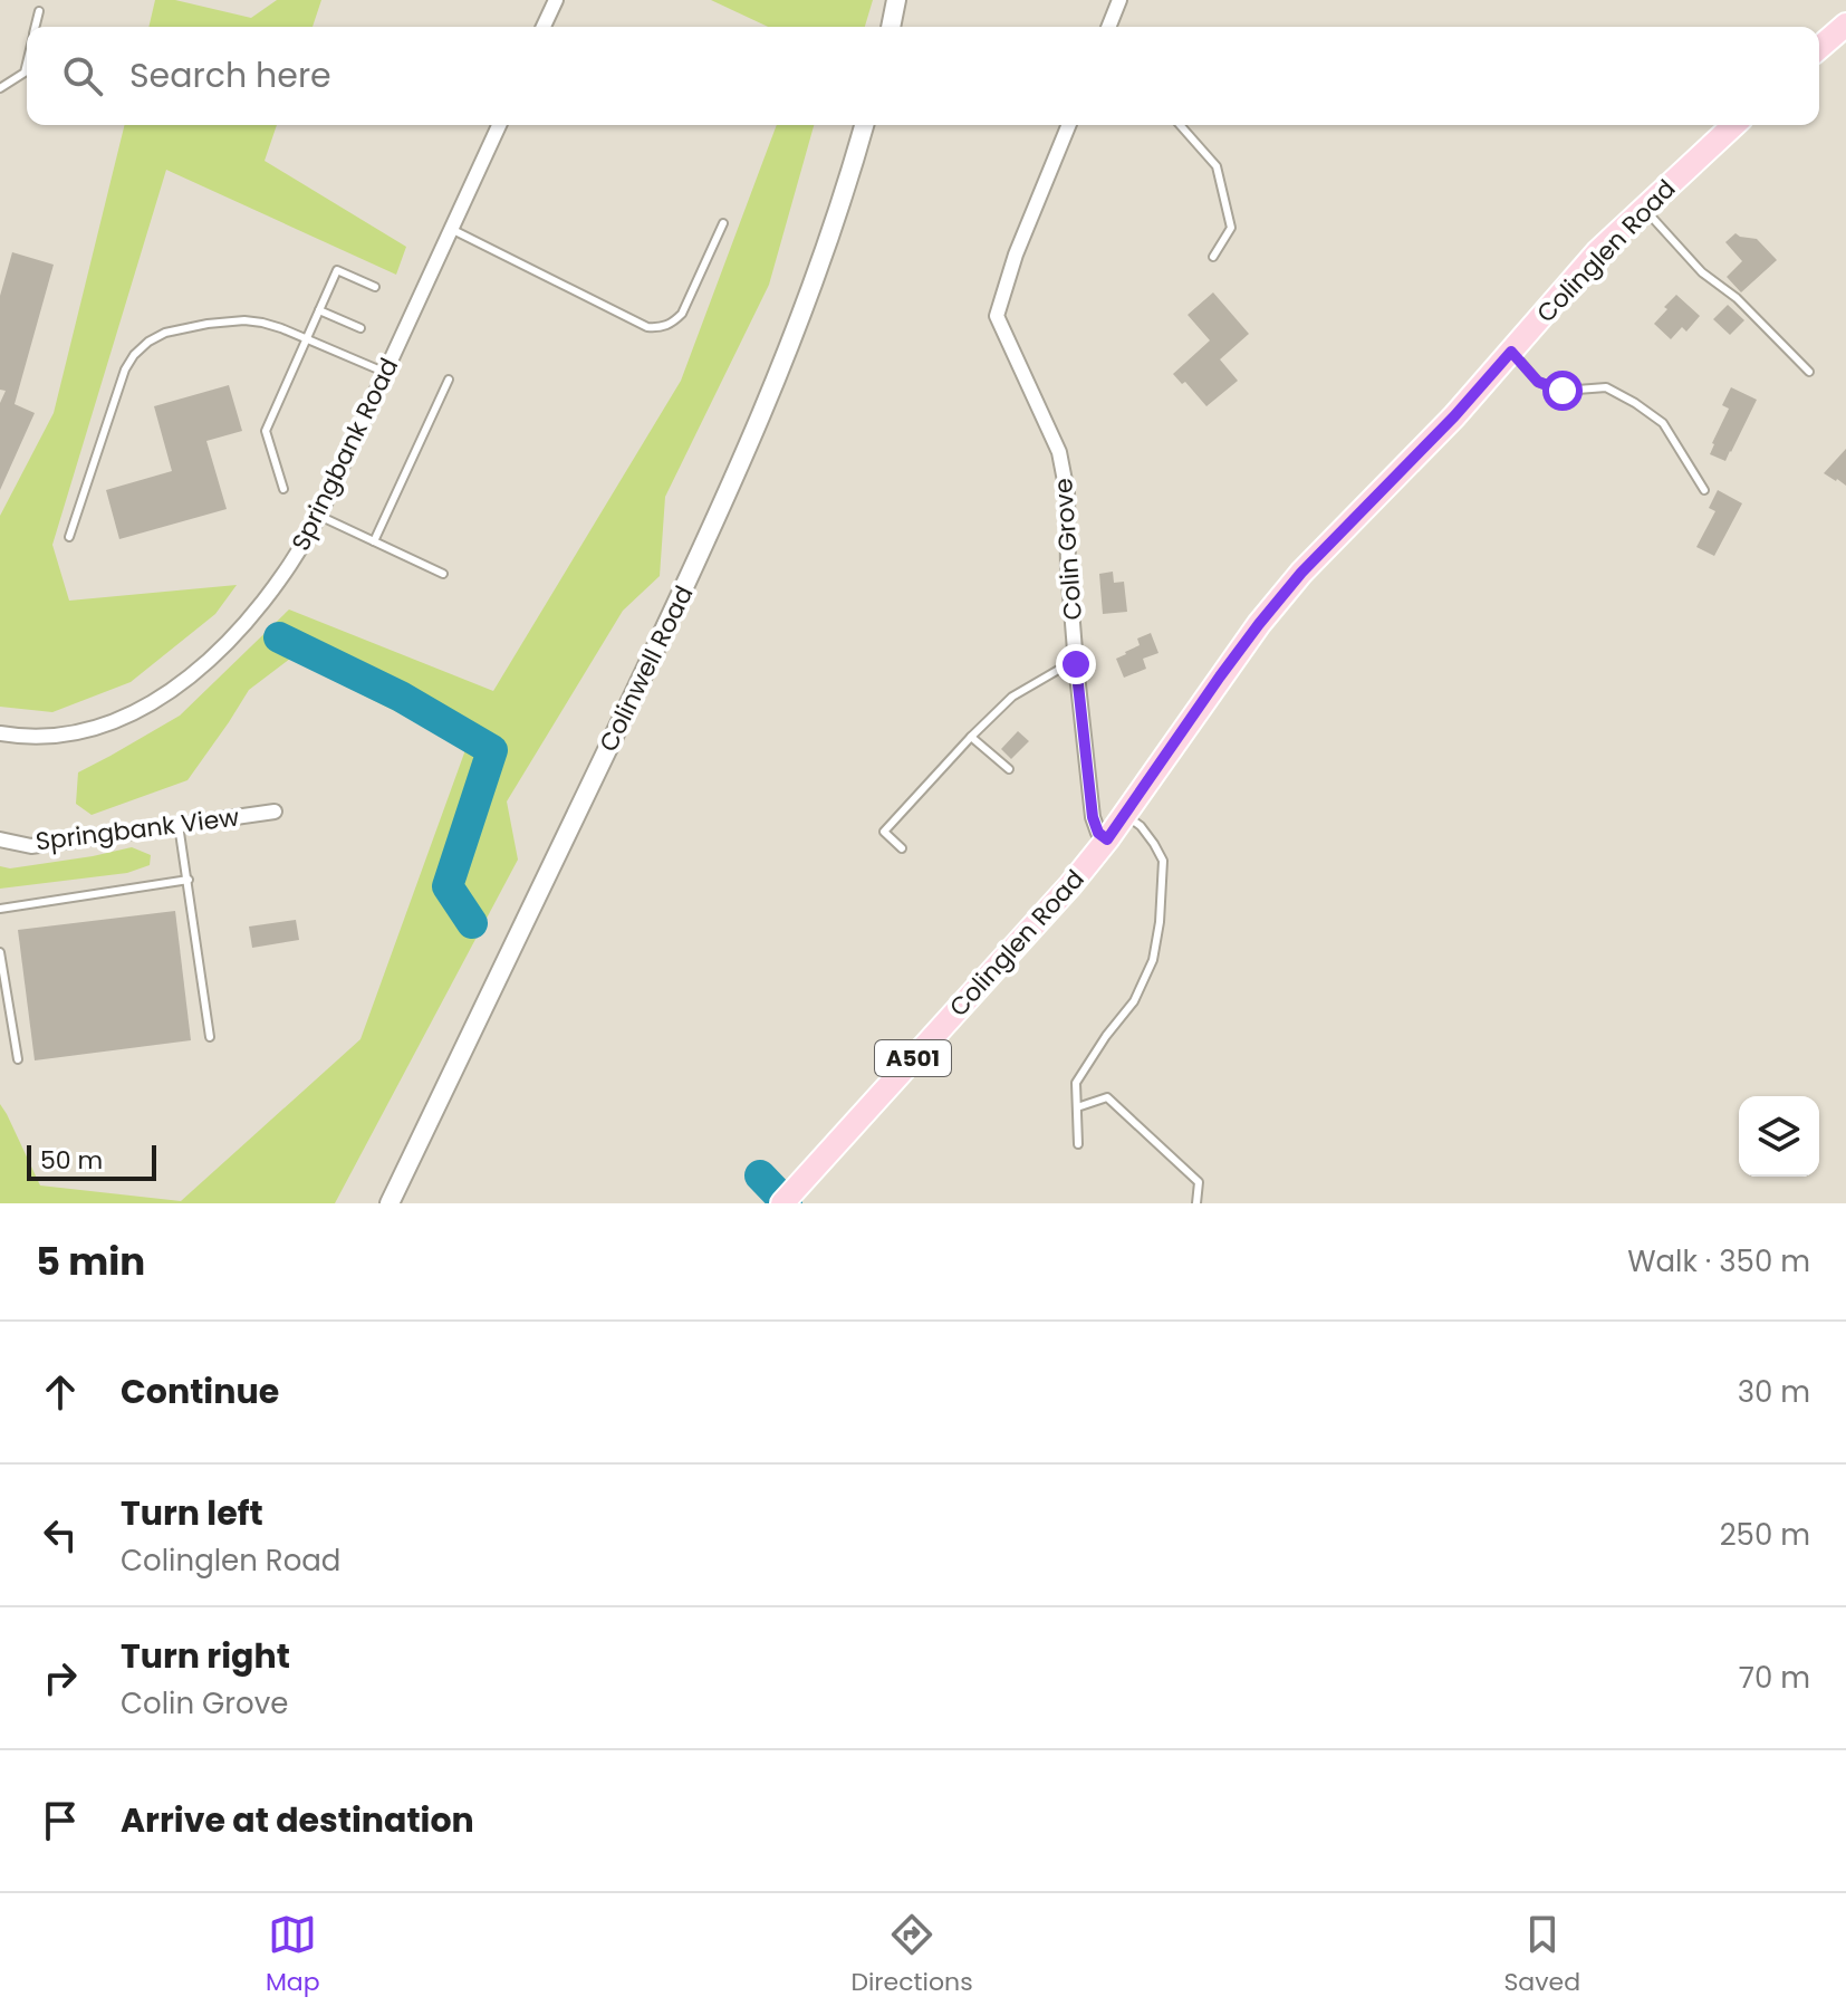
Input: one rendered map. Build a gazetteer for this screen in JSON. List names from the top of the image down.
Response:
{
  "streets": {
    "main road": ["Colinglen Road", "A501"],
    "street": [
      "Springbank Road",
      "Colin Grove",
      "Colinwell Road",
      "Springbank View"
    ]
  },
  "crossings": [
    ["Colinglen Road", "Colin Grove"]
  ],
  "scale_bar": "50 m",
  "page": {
    "search": "Search here",
    "scale": "50 m",
    "heading": ["5 min", "Walk · 350 m"],
    "list": [
      ["Continue", "30 m"],
      ["Turn left", "Colinglen Road", "250 m"],
      ["Turn right", "Colin Grove", "70 m"],
      "Arrive at destination"
    ],
    "nav": ["Map", "Directions", "Saved"]
  }
}
